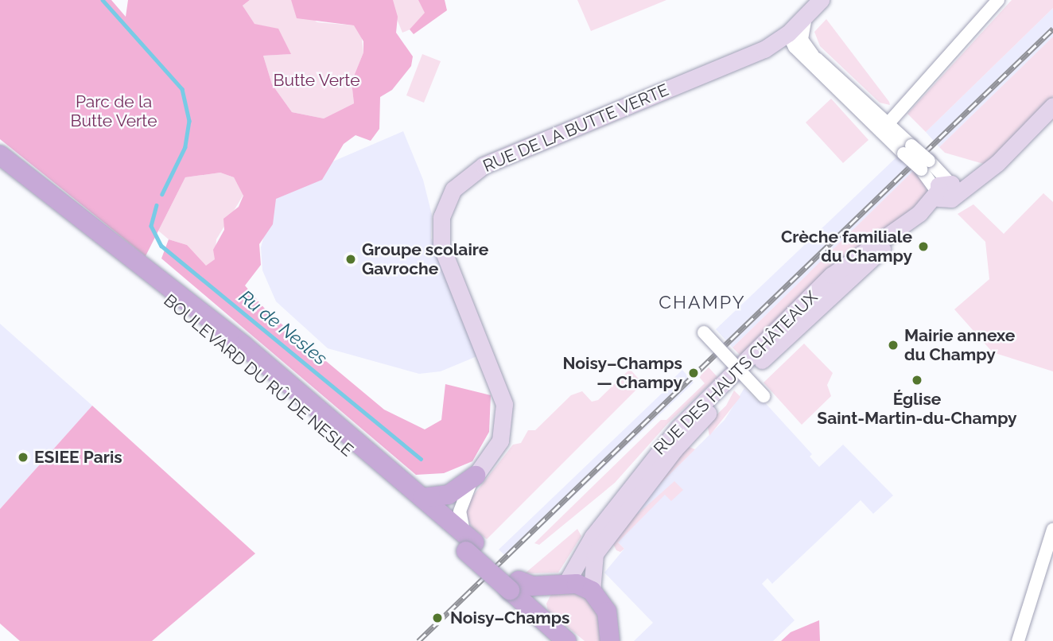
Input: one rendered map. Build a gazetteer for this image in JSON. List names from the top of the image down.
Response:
{
  "streets": {
    "main road": ["BOULEVARD DU RÛ DE NESLE"],
    "street": ["RUE DE LA BUTTE VERTE", "RUE DES HAUTS CHÂTEAUX"]
  },
  "crossings": [
    ["RUE DE LA BUTTE VERTE", "BOULEVARD DU RÛ DE NESLE"]
  ],
  "districts": ["CHAMPY"],
  "water": ["Ru de Nesles"],
  "parks": ["Butte Verte", "Parc de la Butte Verte"],
  "places": [
    "Crèche familiale du Champy",
    "Groupe scolaire Gavroche",
    "Mairie annexe du Champy",
    "Noisy–Champs — Champy",
    "Église Saint-Martin-du-Champy",
    "ESIEE Paris",
    "Noisy–Champs"
  ]
}
